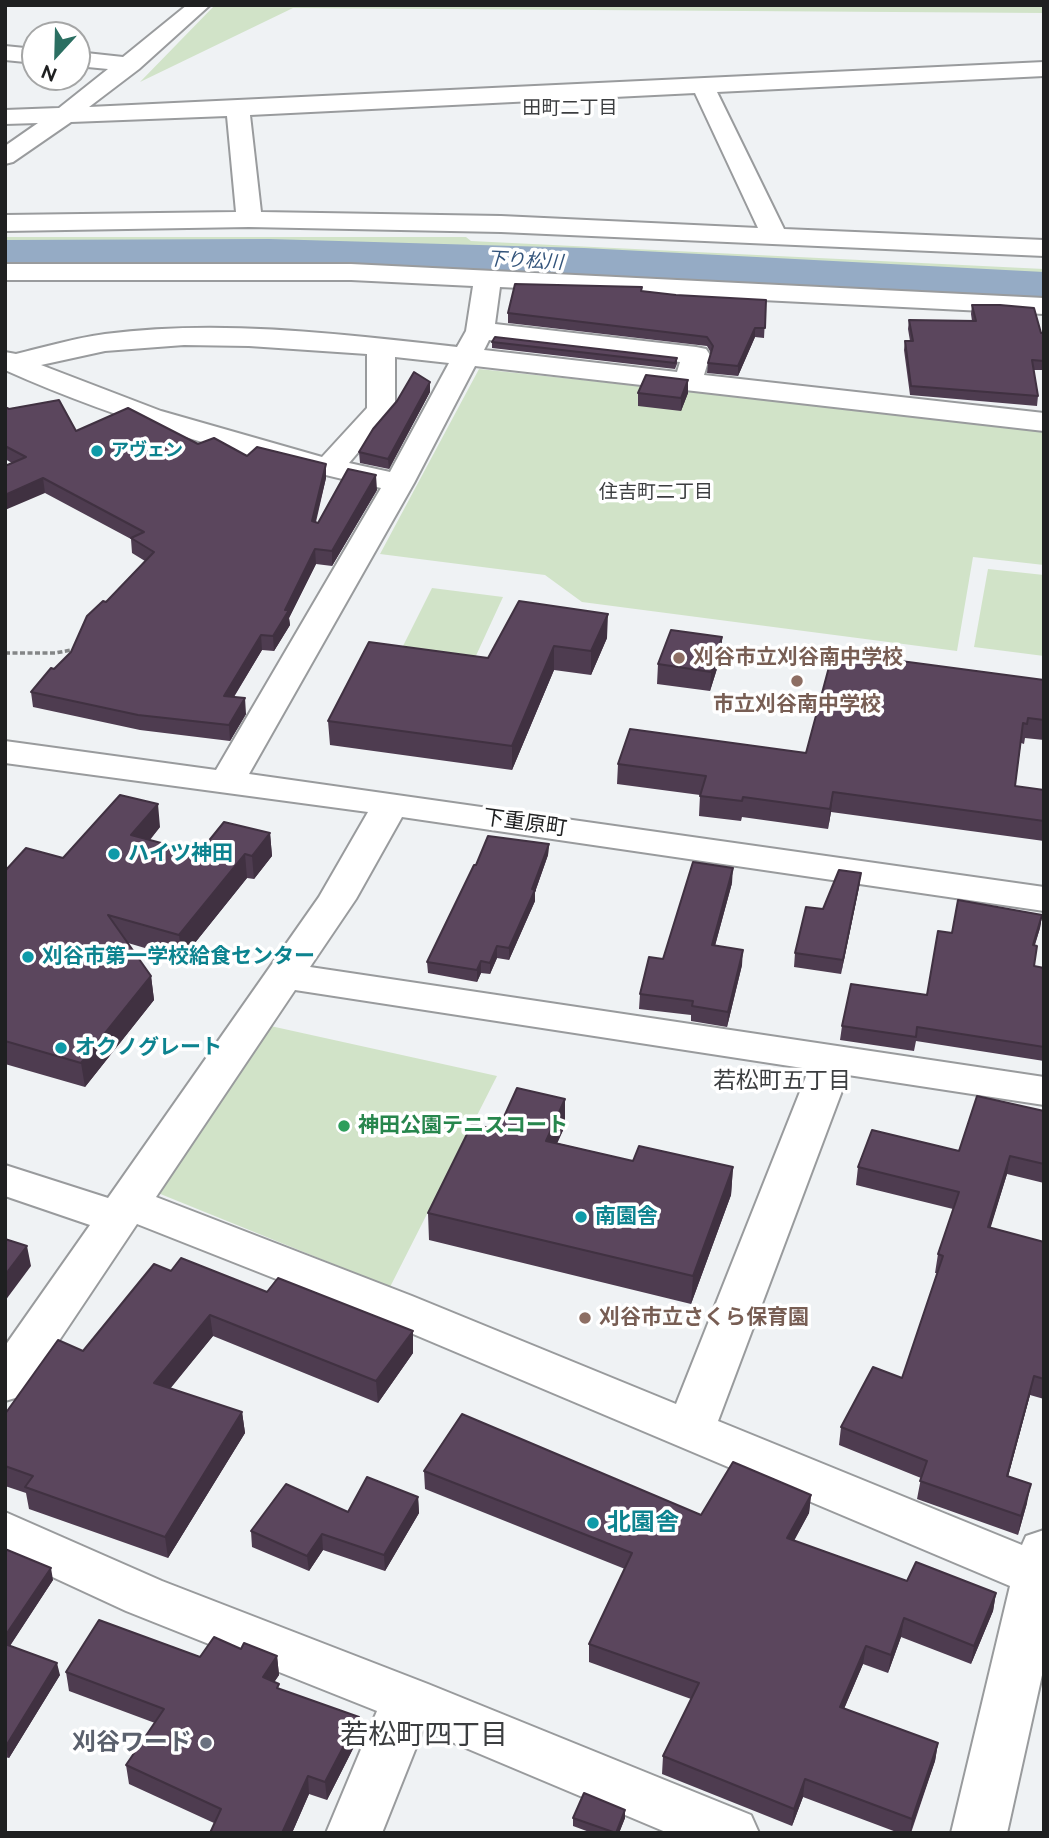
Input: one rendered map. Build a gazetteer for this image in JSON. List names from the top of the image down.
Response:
{
  "streets": {
    "street": ["下重原町"]
  },
  "districts": [
    "田町二丁目",
    "住吉町二丁目",
    "若松町五丁目",
    "若松町四丁目"
  ],
  "water": ["下り松川"],
  "places": [
    "アヴェン",
    "刈谷市立刈谷南中学校",
    "市立刈谷南中学校",
    "ハイツ神田",
    "刈谷市第一学校給食センター",
    "オクノグレート",
    "神田公園テニスコート",
    "南園舎",
    "刈谷市立さくら保育園",
    "北園舎",
    "刈谷ワード"
  ],
  "north": "bottom"
}
